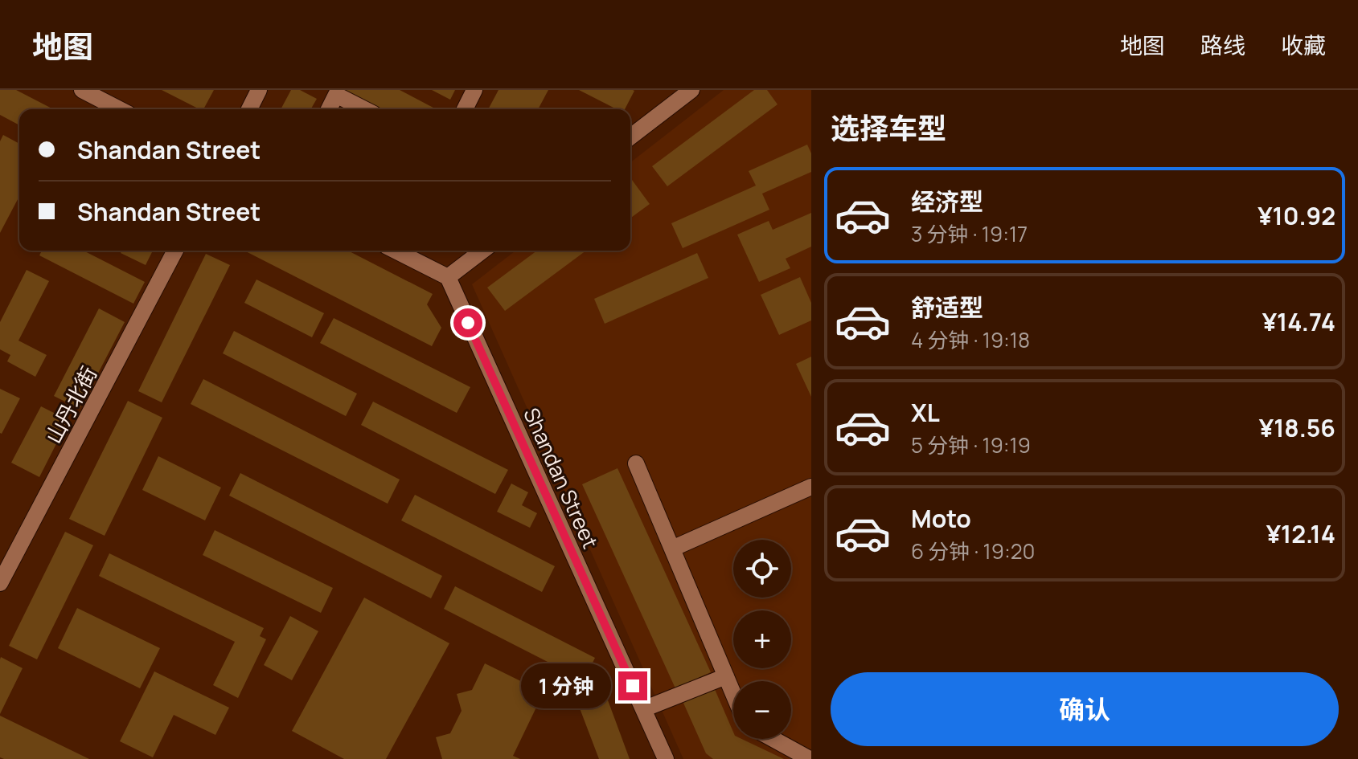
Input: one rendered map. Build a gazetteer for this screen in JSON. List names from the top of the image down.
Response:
{
  "streets": {
    "street": ["山丹北街", "Shandan Street"]
  },
  "page": {
    "header": "地图",
    "nav": ["地图", "路线", "收藏"],
    "heading": "选择车型",
    "banner": ["Shandan Street", "Shandan Street"],
    "list": [
      {
        "name": "经济型",
        "note": "3 分钟 · 19:17",
        "value": "¥10.92"
      },
      {
        "name": "舒适型",
        "note": "4 分钟 · 19:18",
        "value": "¥14.74"
      },
      {
        "name": "XL",
        "note": "5 分钟 · 19:19",
        "value": "¥18.56"
      },
      {
        "name": "Moto",
        "note": "6 分钟 · 19:20",
        "value": "¥12.14"
      }
    ],
    "map_buttons": ["+", "−"],
    "buttons": "确认",
    "bubble": "1 分钟"
  }
}
